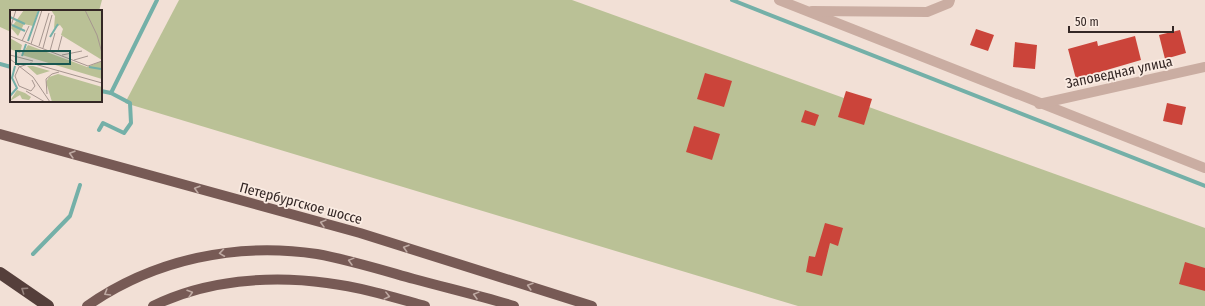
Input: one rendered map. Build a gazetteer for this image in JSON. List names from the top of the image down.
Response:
{
  "streets": {
    "main road": ["Петербургское шоссе"],
    "street": ["Заповедная улица"]
  },
  "scale_bar": "50 m"
}
